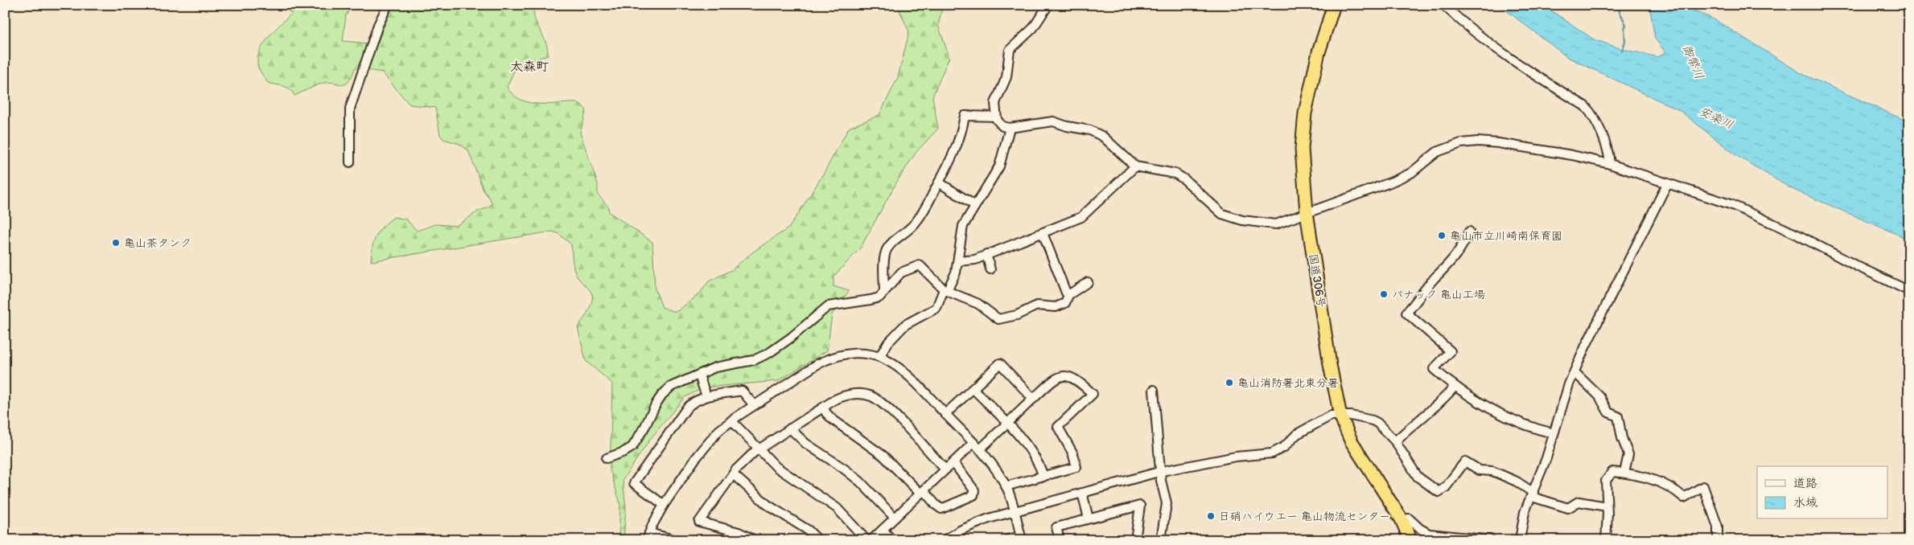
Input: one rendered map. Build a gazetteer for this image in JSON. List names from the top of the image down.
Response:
{
  "streets": {
    "highway": ["国道306号"]
  },
  "districts": ["太森町"],
  "water": ["御幣川", "安楽川"],
  "places": [
    "亀山市立川崎南保育園",
    "亀山茶タンク",
    "パナック 亀山工場",
    "亀山消防署北東分署",
    "日硝ハイウエー 亀山物流センター"
  ],
  "legend": ["道路", "水域"]
}
